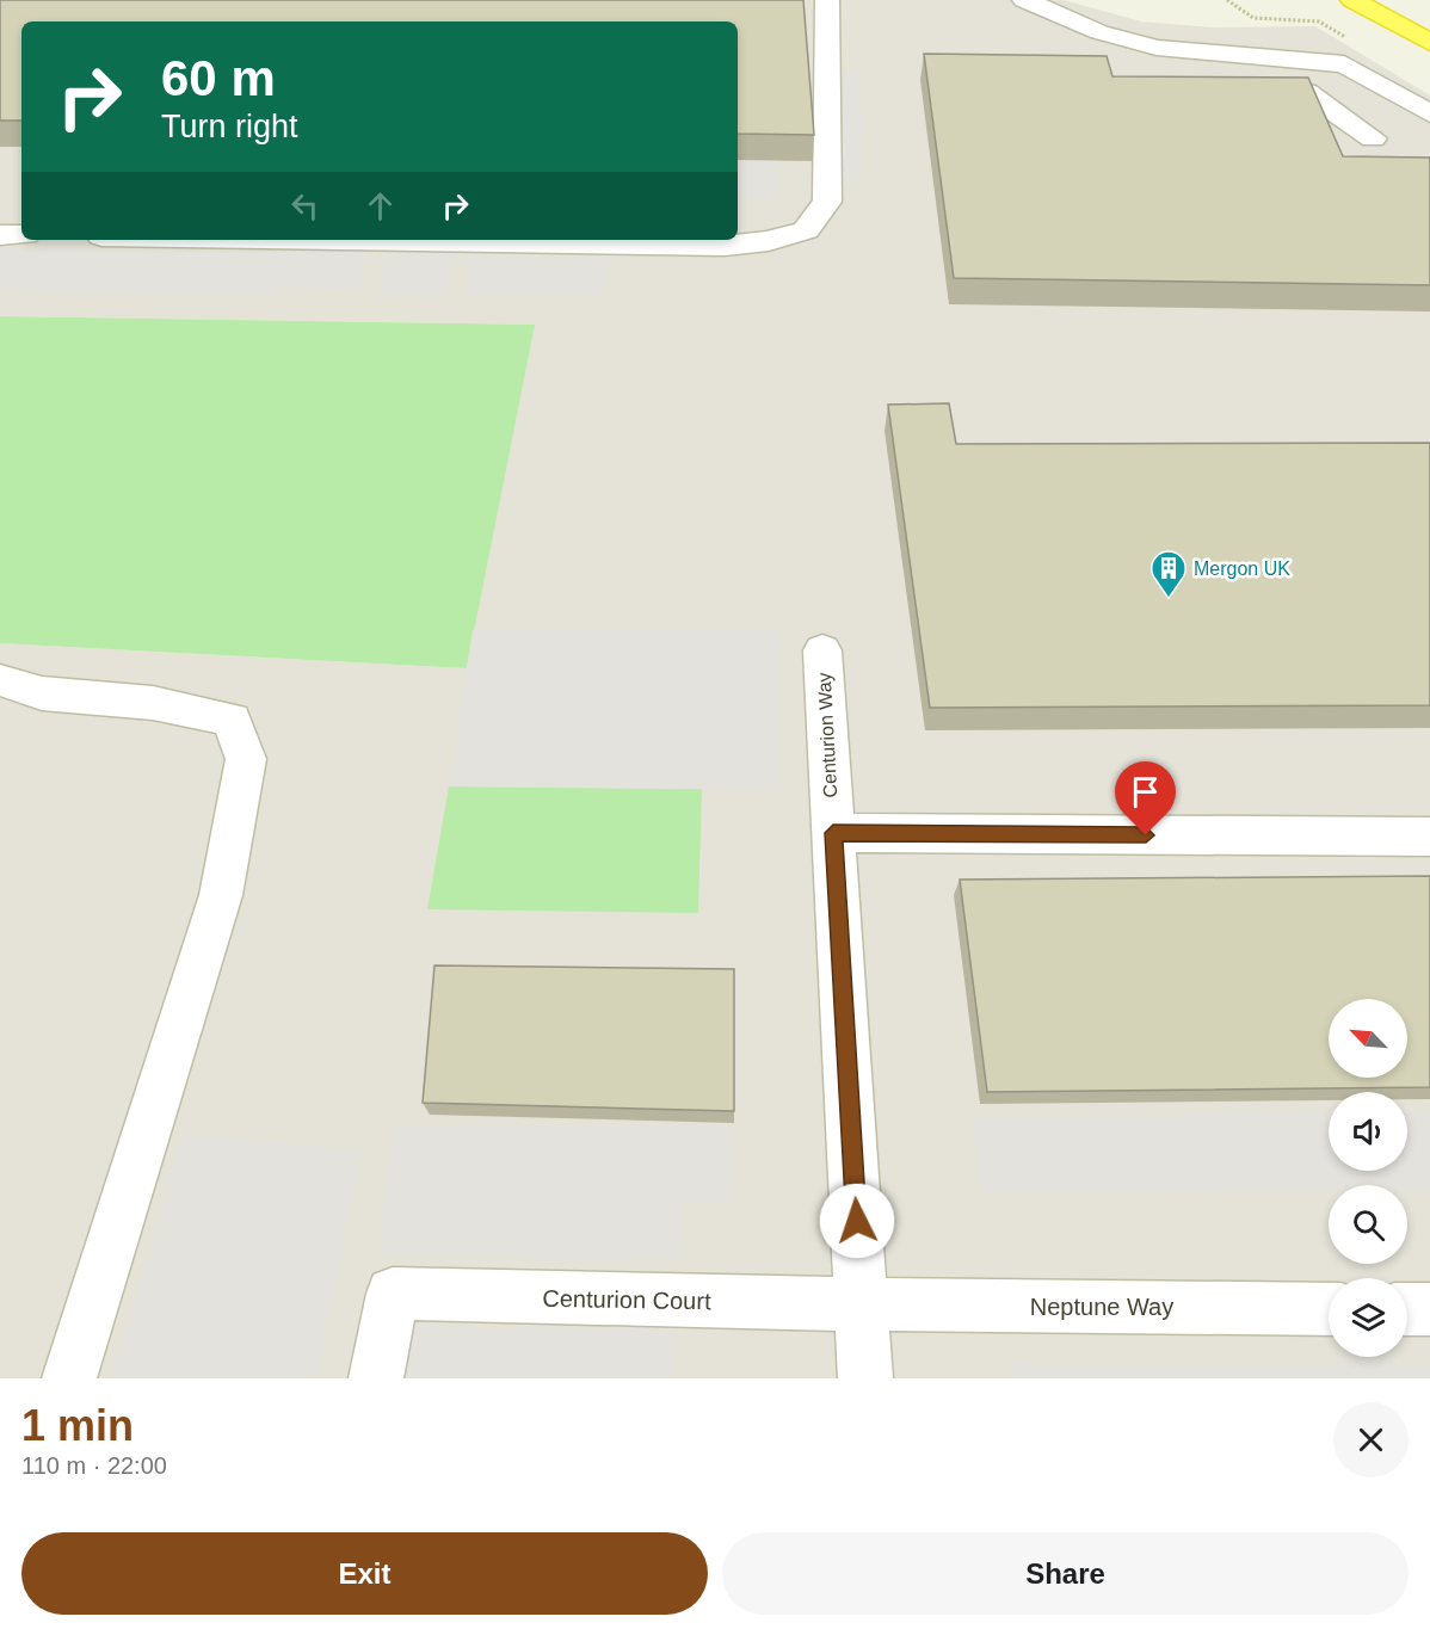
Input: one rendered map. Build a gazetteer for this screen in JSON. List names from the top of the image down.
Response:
{
  "streets": {
    "street": ["Centurion Way", "Centurion Court", "Neptune Way"]
  },
  "crossings": [
    ["Centurion Way", "Centurion Court"],
    ["Centurion Way", "Neptune Way"],
    ["Centurion Court", "Neptune Way"]
  ],
  "places": {
    "building": ["Mergon UK"]
  },
  "north": "top left",
  "page": {
    "turn": ["60 m", "Turn right"],
    "heading": ["1 min", "110 m · 22:00"],
    "buttons": ["Exit", "Share"]
  }
}
